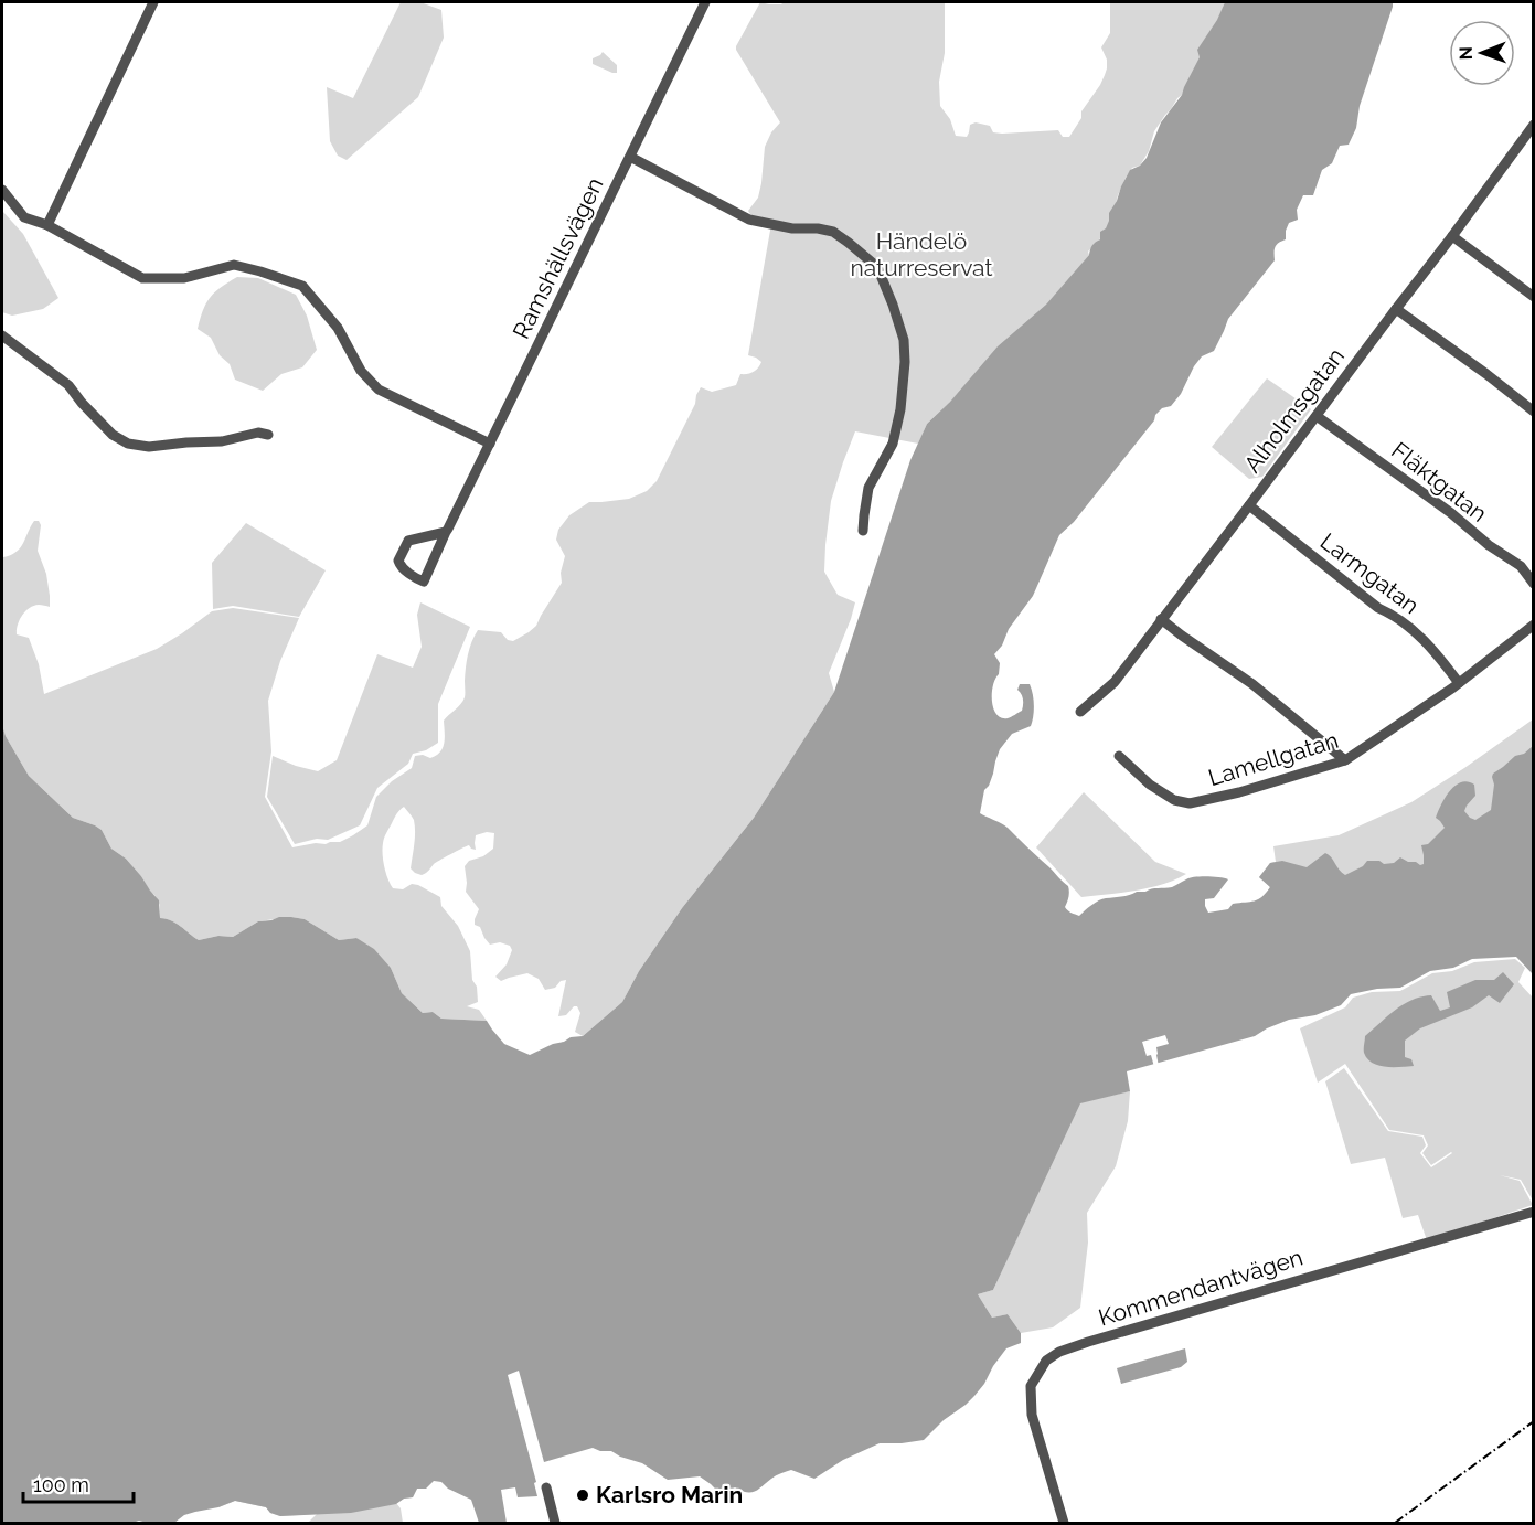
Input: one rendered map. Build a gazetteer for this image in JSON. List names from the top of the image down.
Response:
{
  "streets": {
    "street": [
      "Ramshällsvägen",
      "Alholmsgatan",
      "Fläktgatan",
      "Larmgatan",
      "Lamellgatan",
      "Kommendantvägen"
    ]
  },
  "crossings": [
    ["Alholmsgatan", "Fläktgatan"],
    ["Alholmsgatan", "Larmgatan"],
    ["Larmgatan", "Lamellgatan"]
  ],
  "parks": ["Händelö naturreservat"],
  "places": ["Karlsro Marin"],
  "scale_bar": "100 m",
  "north": "left"
}
